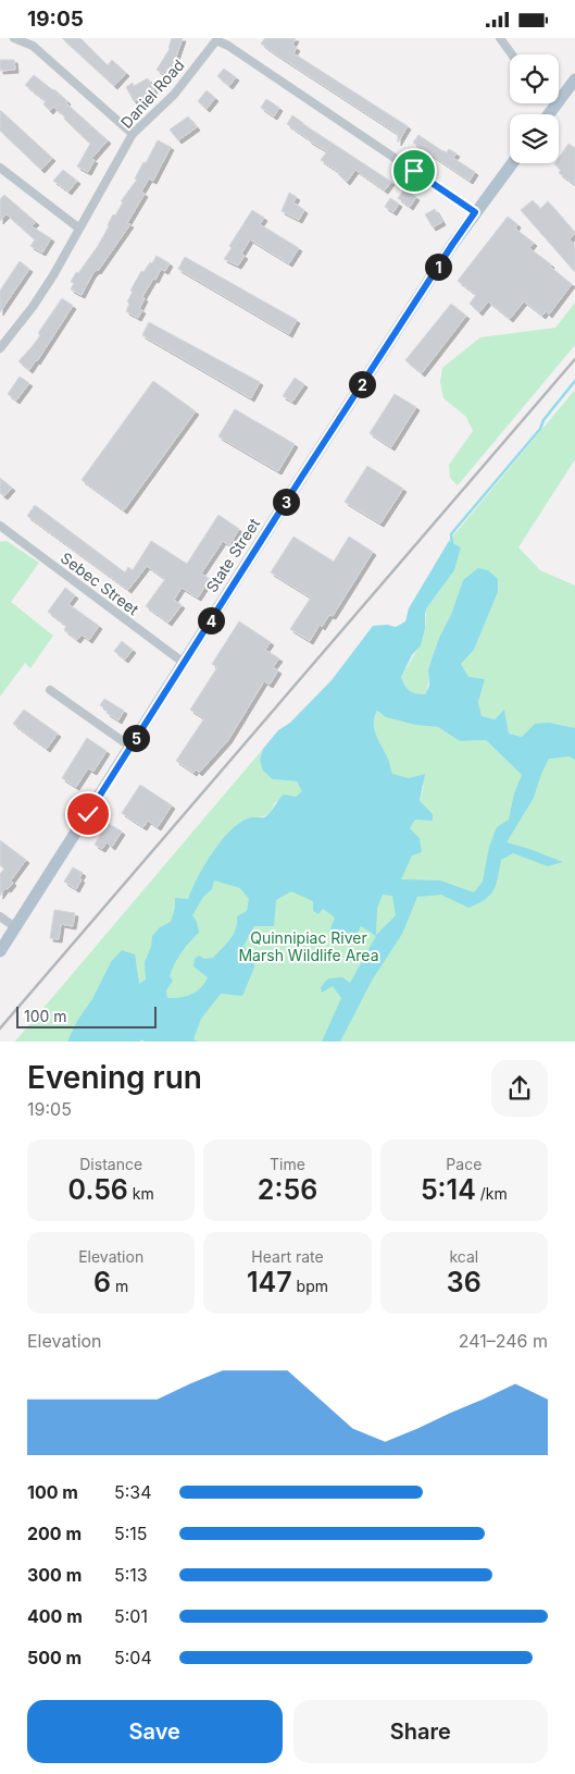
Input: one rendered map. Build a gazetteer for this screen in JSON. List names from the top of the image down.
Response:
{
  "streets": {
    "main road": ["State Street"],
    "street": ["Daniel Road", "Sebec Street"]
  },
  "crossings": [
    ["Daniel Road", "State Street"],
    ["State Street", "Sebec Street"]
  ],
  "parks": ["Quinnipiac River Marsh Wildlife Area"],
  "scale_bar": "100 m",
  "page": {
    "status": "19:05",
    "pins": [
      "1",
      "2",
      "3",
      "4",
      "5"
    ],
    "scale": "100 m",
    "heading": ["Evening run", "19:05"],
    "stats": [
      ["Distance", "0.56 km"],
      ["Time", "2:56"],
      ["Pace", "5:14 /km"],
      ["Elevation", "6 m"],
      ["Heart rate", "147 bpm"],
      ["kcal", "36"]
    ],
    "chart": ["Elevation", "241–246 m"],
    "list": [
      {
        "name": "100 m",
        "note": "5:34"
      },
      {
        "name": "200 m",
        "note": "5:15"
      },
      {
        "name": "300 m",
        "note": "5:13"
      },
      {
        "name": "400 m",
        "note": "5:01"
      },
      {
        "name": "500 m",
        "note": "5:04"
      }
    ],
    "buttons": ["Save", "Share"]
  }
}
